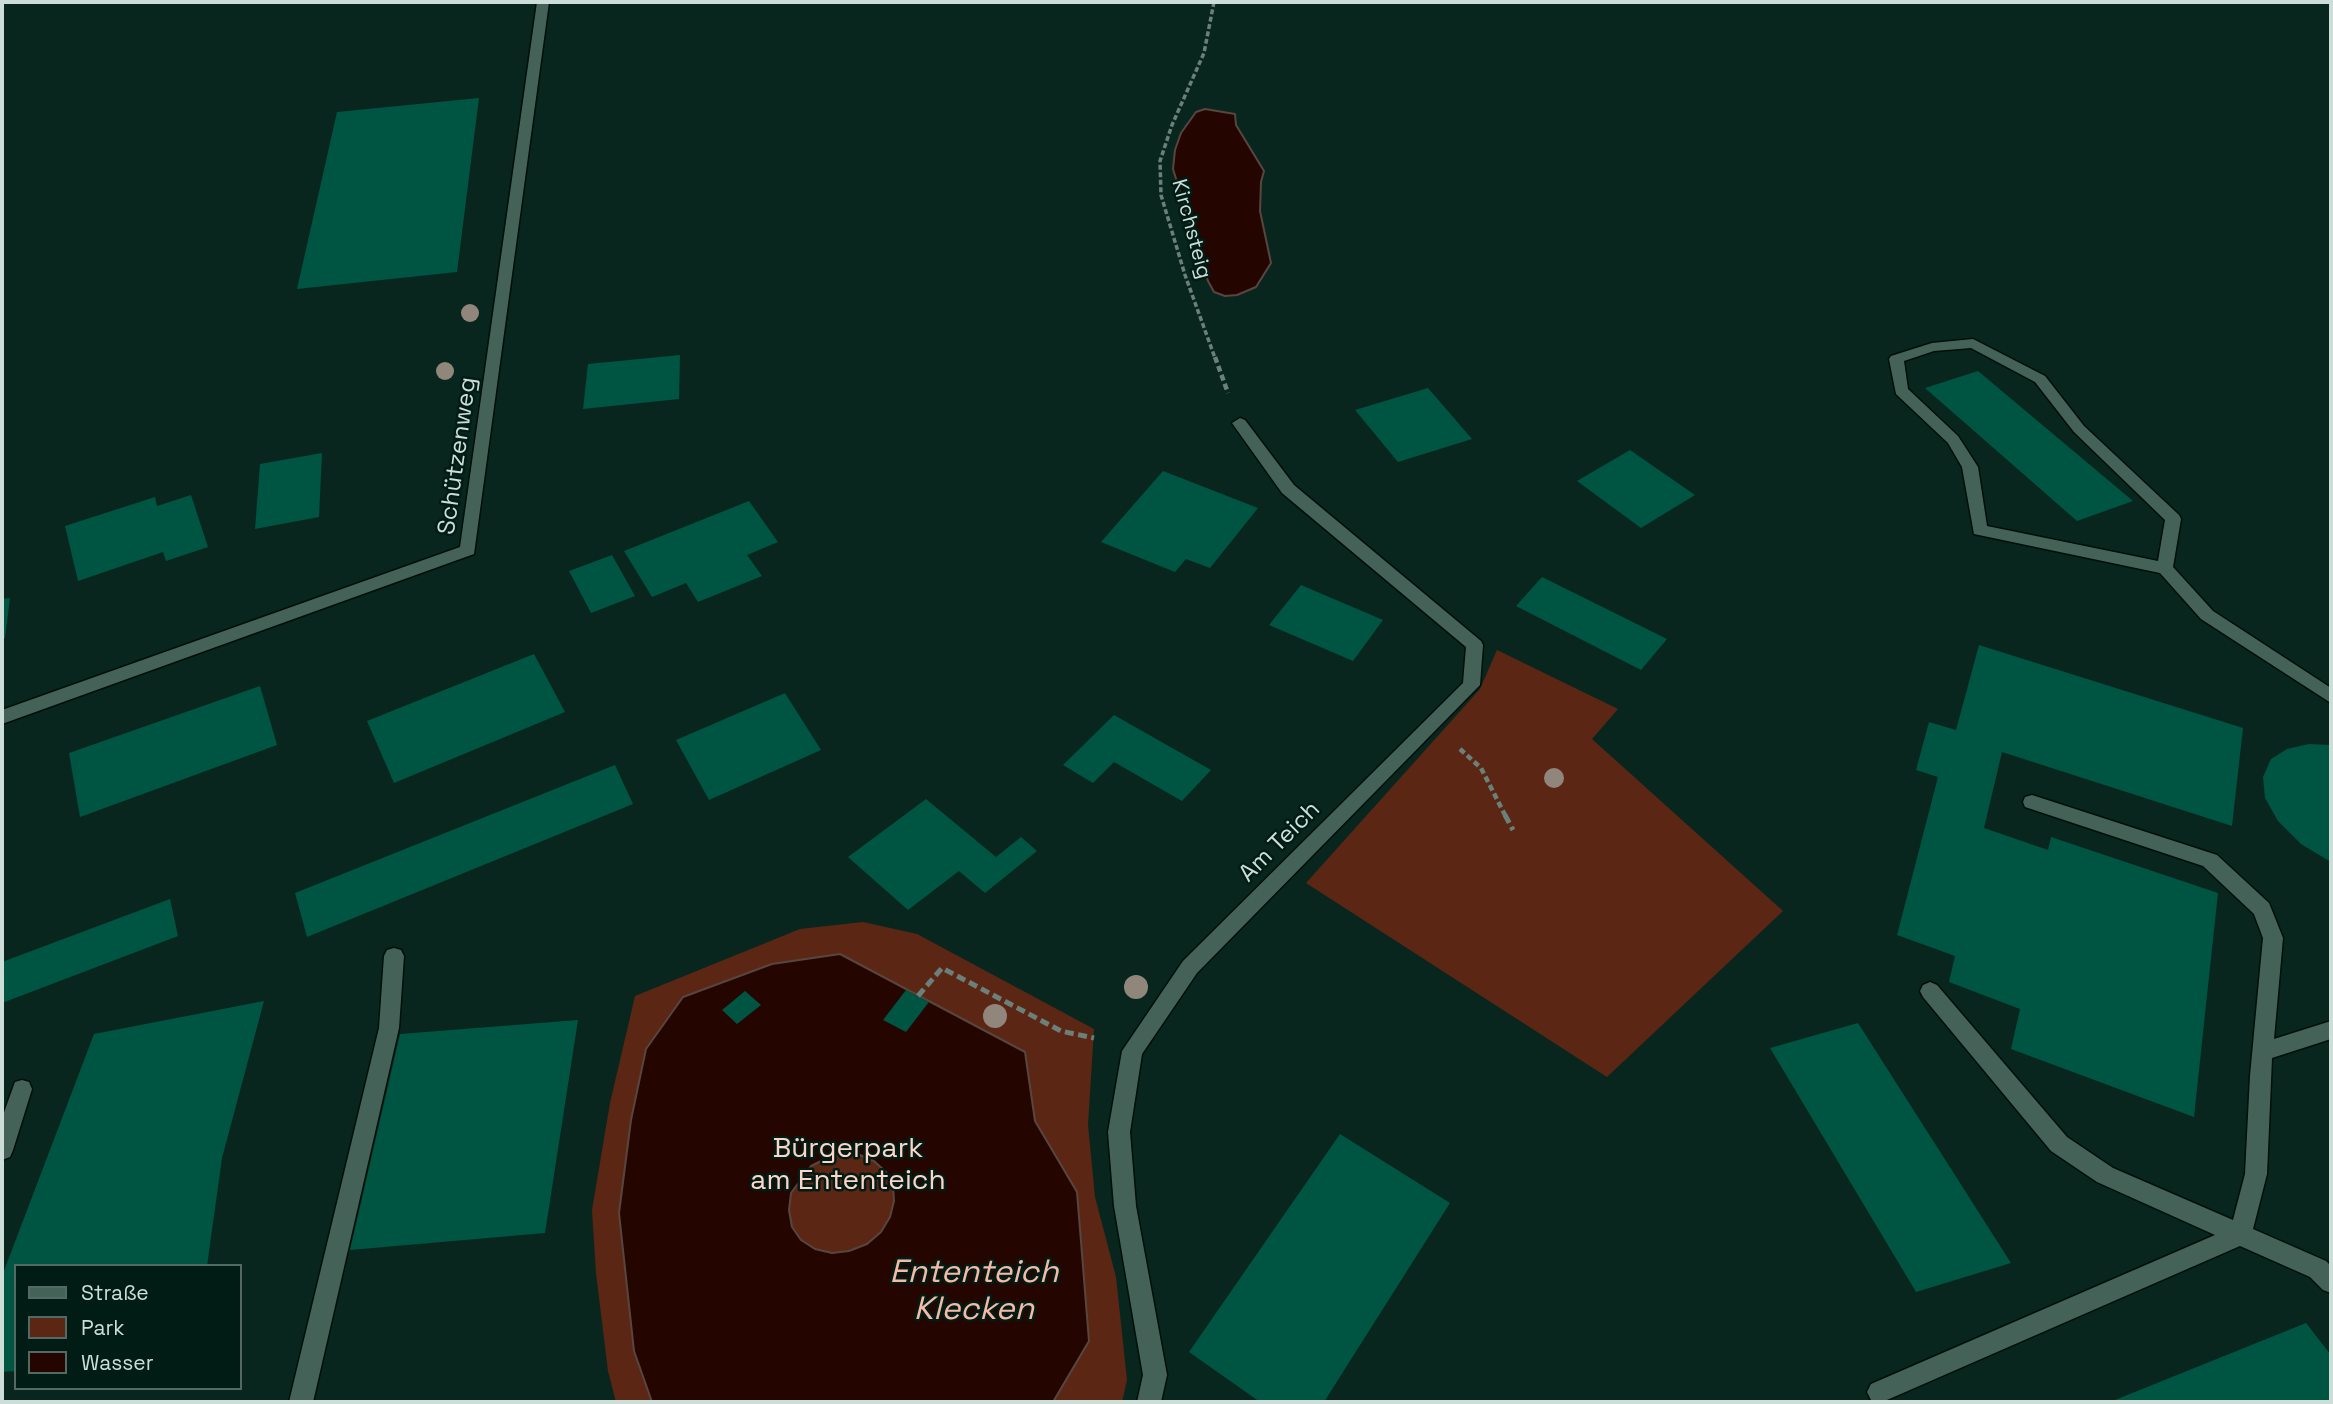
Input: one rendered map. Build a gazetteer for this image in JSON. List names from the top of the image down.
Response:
{
  "streets": {
    "street": ["Schützenweg", "Am Teich"],
    "path": ["Kirchsteig"]
  },
  "crossings": [
    ["Kirchsteig", "Am Teich"]
  ],
  "water": ["Ententeich Klecken"],
  "parks": ["Bürgerpark am Ententeich"],
  "legend": ["Straße", "Park", "Wasser"]
}
